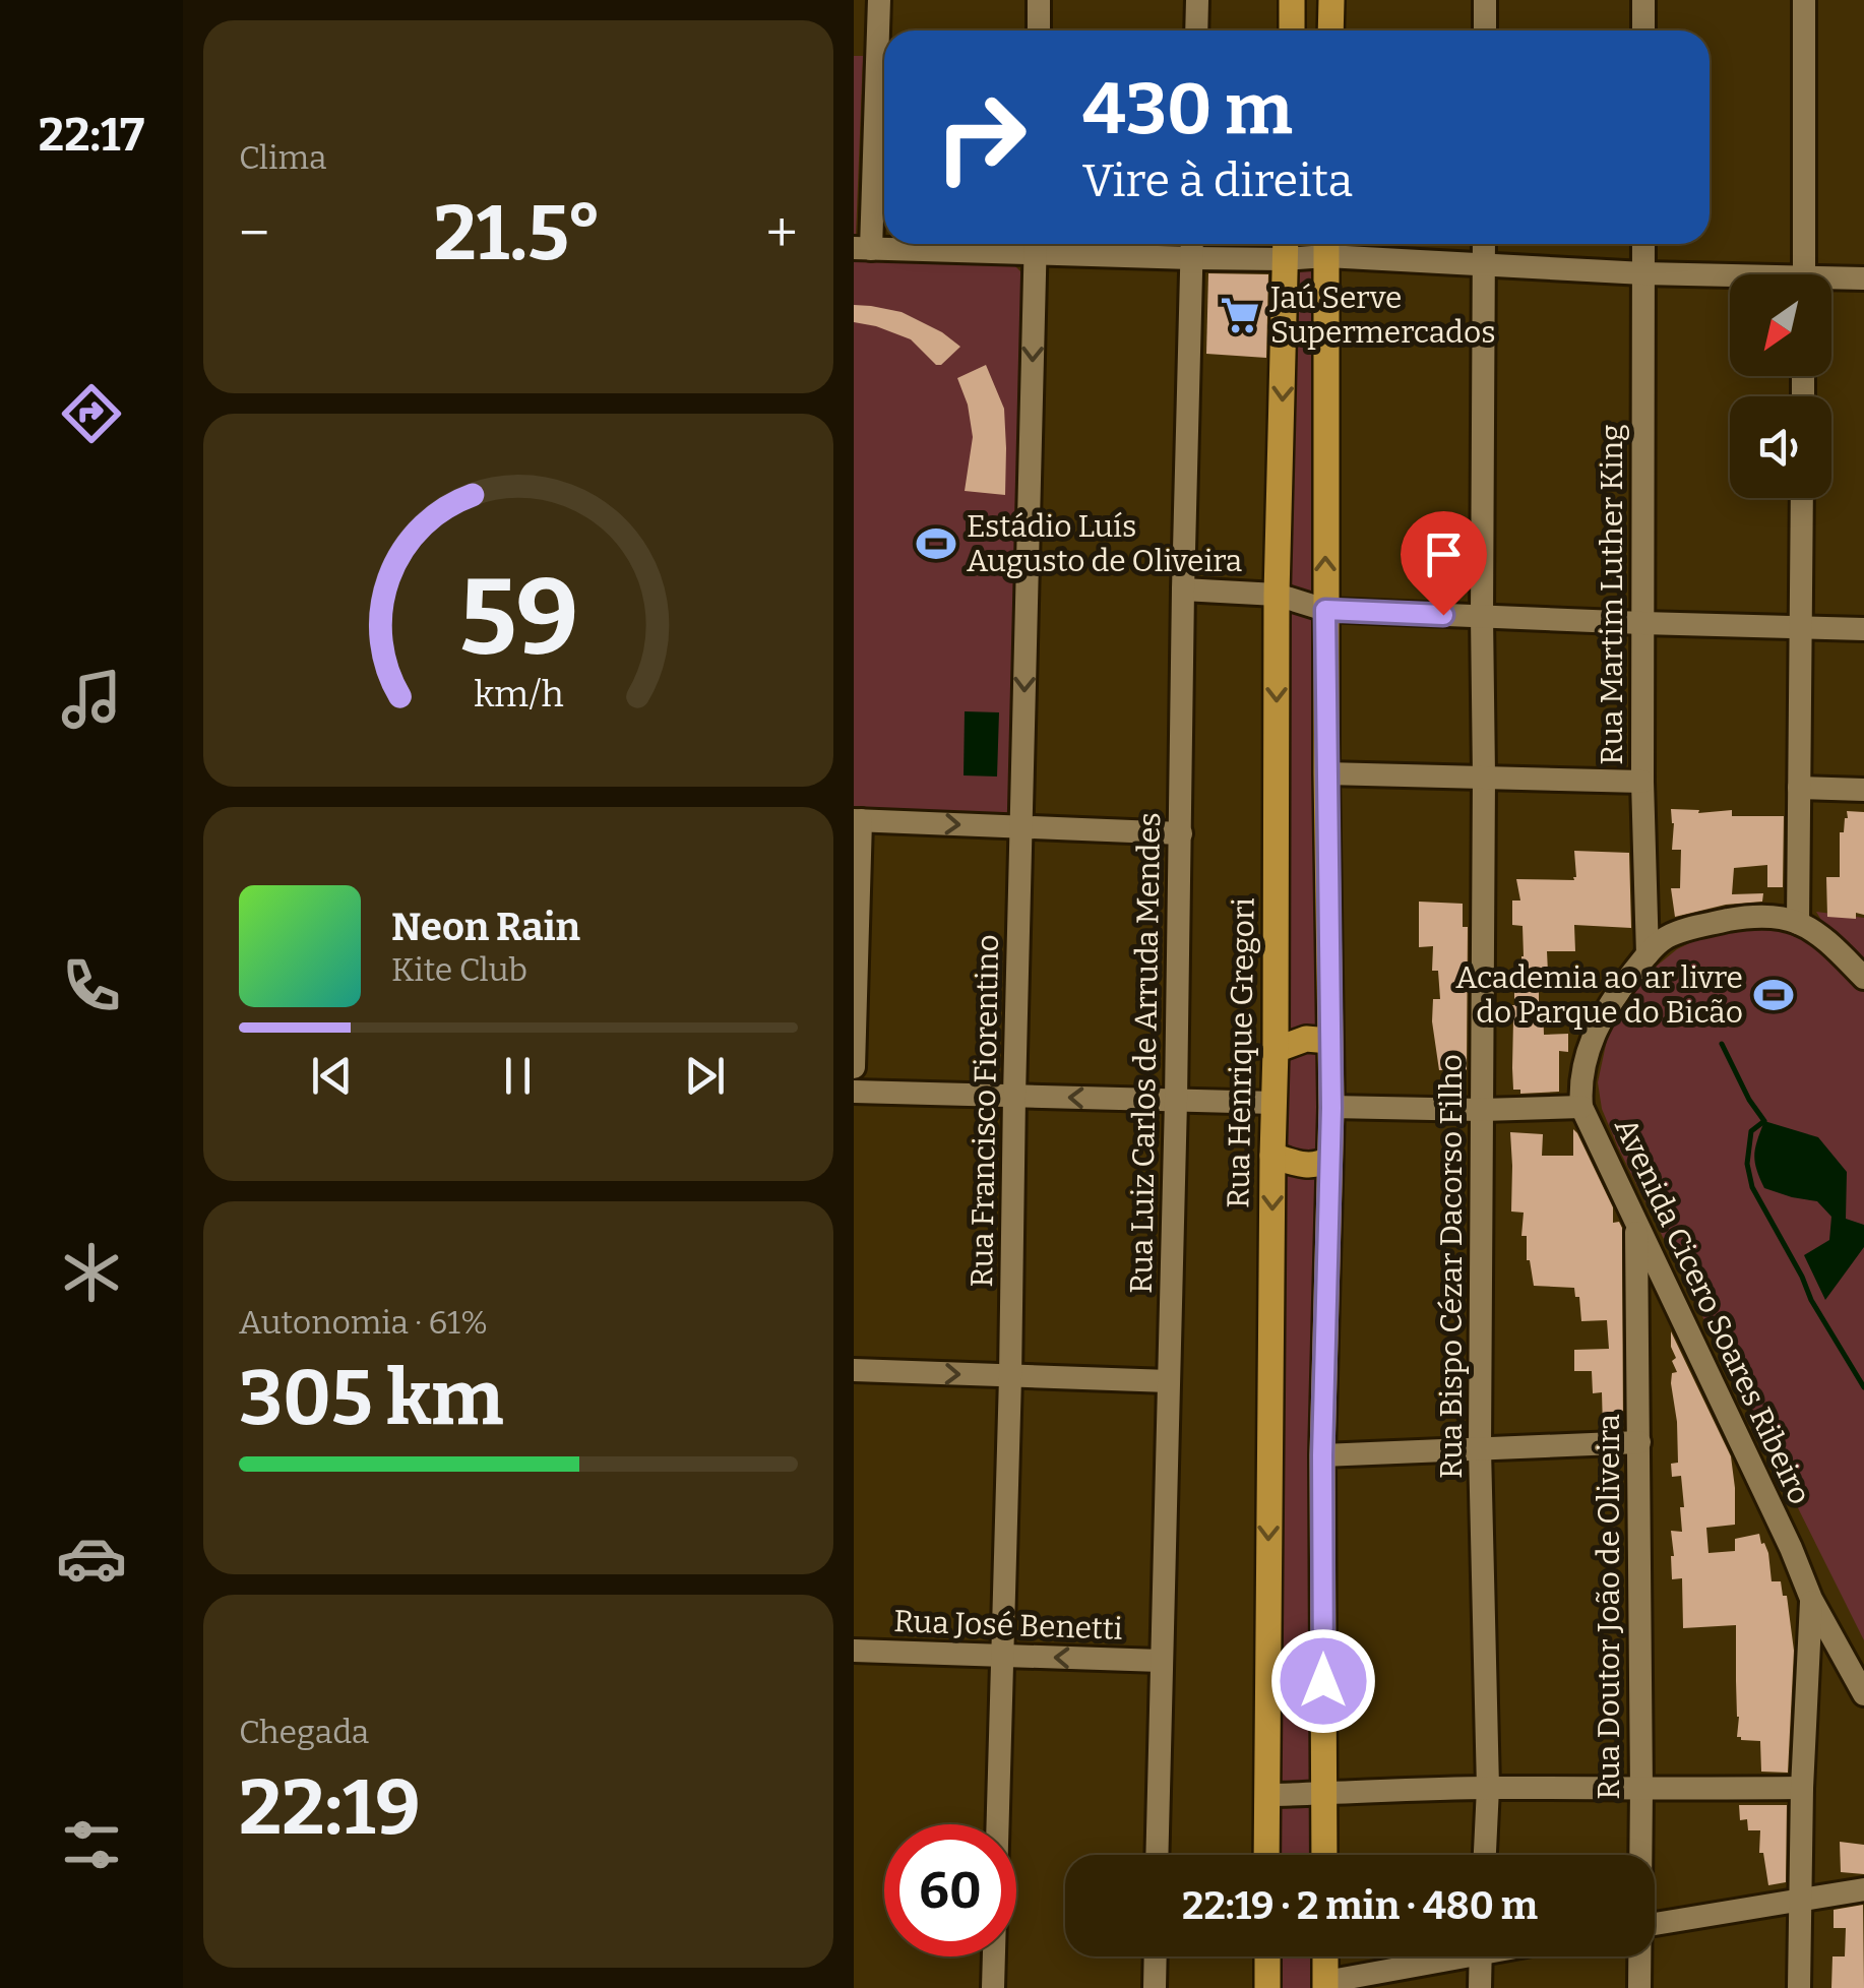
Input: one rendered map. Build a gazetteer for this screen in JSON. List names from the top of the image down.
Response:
{
  "streets": {
    "main road": ["Rua Henrique Gregori"],
    "street": [
      "Rua Martim Luther King",
      "Rua Luiz Carlos de Arruda Mendes",
      "Rua Francisco Fiorentino",
      "Rua Bispo Cézar Dacorso Filho",
      "Avenida Cicero Soares Ribeiro",
      "Rua Doutor João de Oliveira",
      "Rua José Benetti"
    ]
  },
  "crossings": [
    ["Rua Martim Luther King", "Avenida Cicero Soares Ribeiro"],
    ["Rua Luiz Carlos de Arruda Mendes", "Rua José Benetti"],
    ["Rua Francisco Fiorentino", "Rua José Benetti"],
    ["Avenida Cicero Soares Ribeiro", "Rua Doutor João de Oliveira"]
  ],
  "one_way": ["Rua José Benetti"],
  "places": {
    "supermarket": ["Jaú Serve Supermercados"],
    "sports": ["Estádio Luís Augusto de Oliveira", "Academia ao ar livre do Parque do Bicão"]
  },
  "north": "bottom left",
  "page": {
    "tabs": "22:17",
    "tile": [
      "Clima",
      ["Autonomia · 61%", "305 km"],
      ["Chegada", "22:19"]
    ],
    "turn": ["430 m", "Vire à direita"],
    "heat": ["−", "21.5°", "+"],
    "song": ["Neon Rain", "Kite Club"],
    "limit": "60",
    "trip": "22:19 · 2 min · 480 m",
    "gauge": ["59", "km/h"]
  }
}
